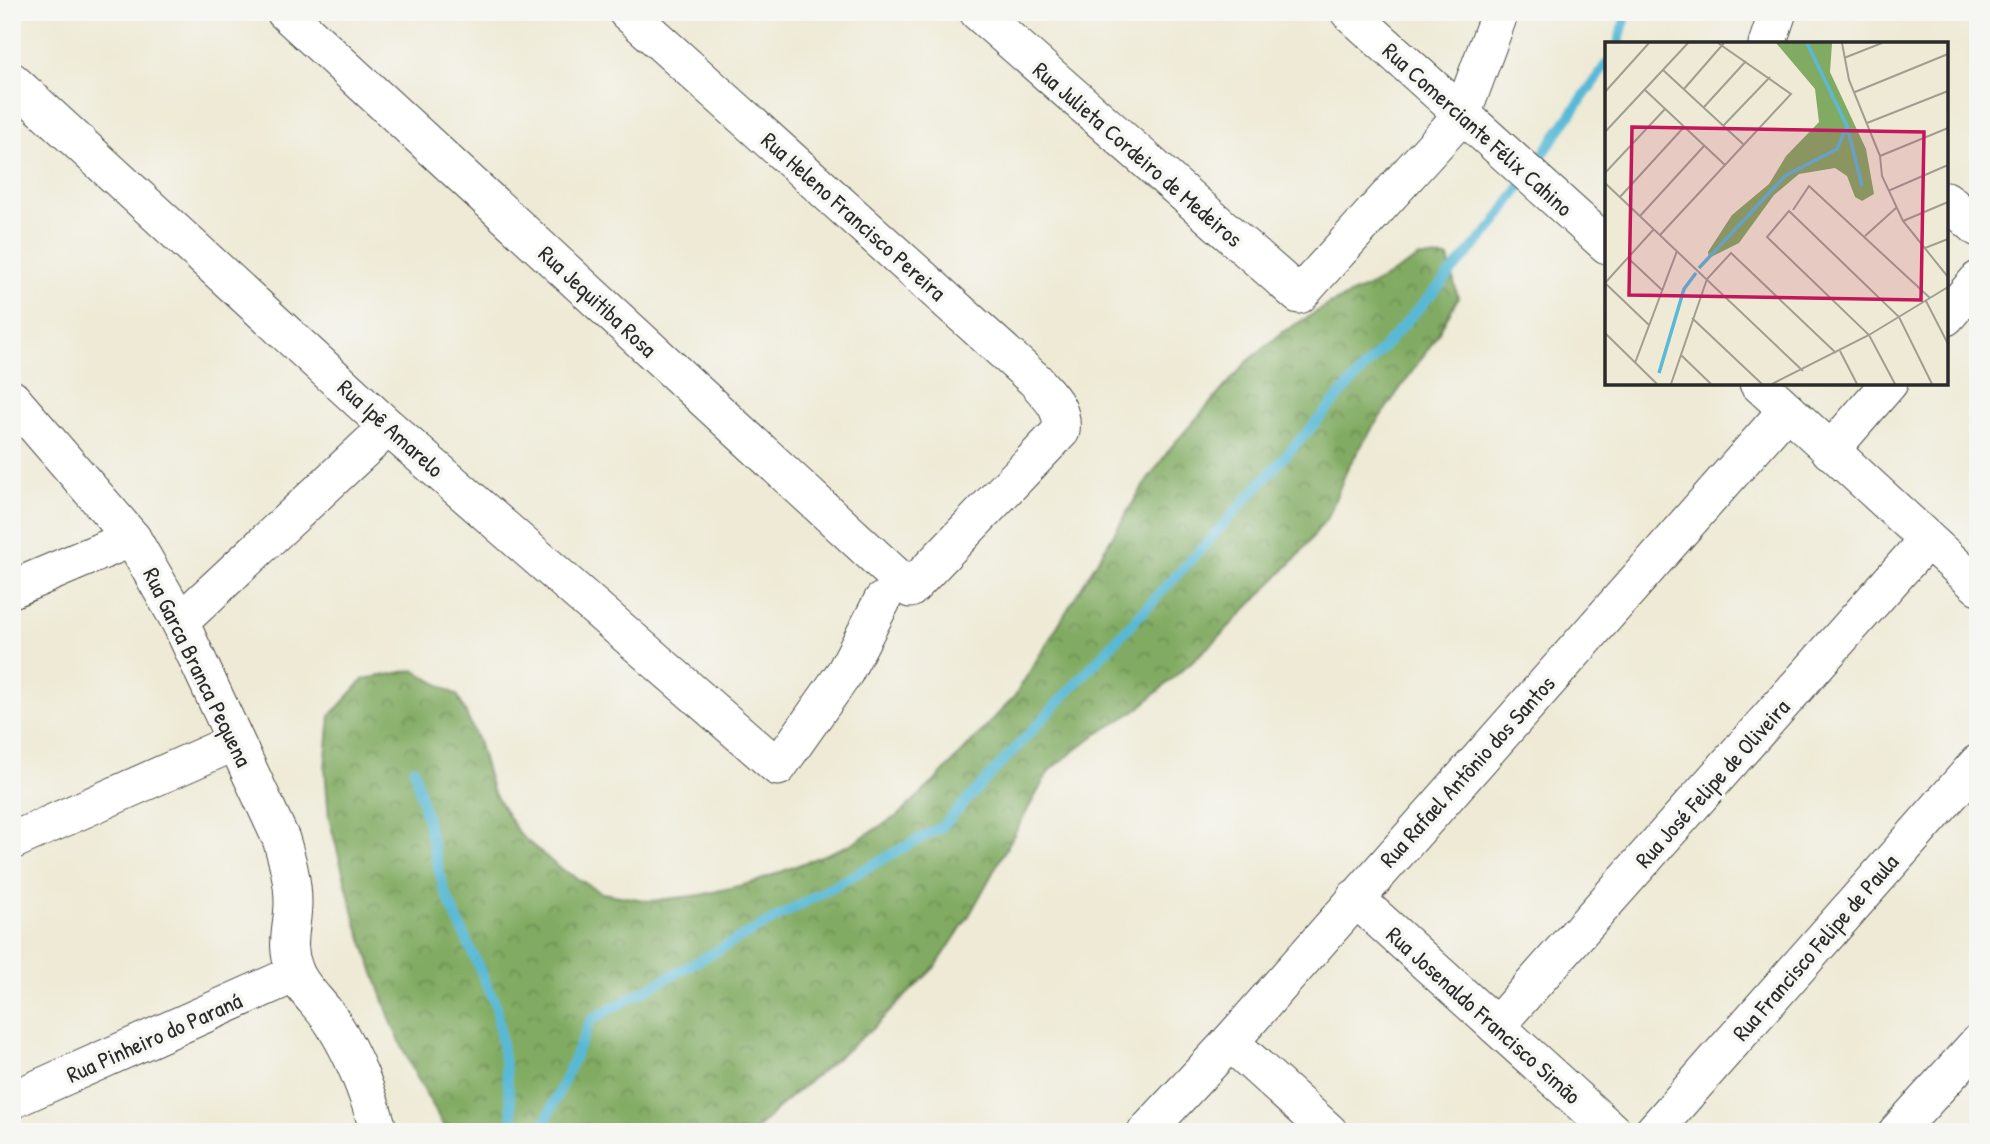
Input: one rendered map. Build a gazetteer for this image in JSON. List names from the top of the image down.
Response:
{
  "streets": {
    "street": [
      "Rua Comerciante Félix Cahino",
      "Rua Julieta Cordeiro de Medeiros",
      "Rua Heleno Francisco Pereira",
      "Rua Jequitiba Rosa",
      "Rua Ipê Amarelo",
      "Rua Garca Branca Pequena",
      "Rua Rafael Antônio dos Santos",
      "Rua José Felipe de Oliveira",
      "Rua Francisco Felipe de Paula",
      "Rua Josenaldo Francisco Simão",
      "Rua Pinheiro do Paraná"
    ]
  },
  "crossings": [
    ["Rua Comerciante Félix Cahino", "Rua Julieta Cordeiro de Medeiros"],
    ["Rua Heleno Francisco Pereira", "Rua Jequitiba Rosa"],
    ["Rua Heleno Francisco Pereira", "Rua Ipê Amarelo"],
    ["Rua Jequitiba Rosa", "Rua Ipê Amarelo"],
    ["Rua Garca Branca Pequena", "Rua Pinheiro do Paraná"],
    ["Rua Rafael Antônio dos Santos", "Rua Josenaldo Francisco Simão"],
    ["Rua José Felipe de Oliveira", "Rua Josenaldo Francisco Simão"]
  ]
}
